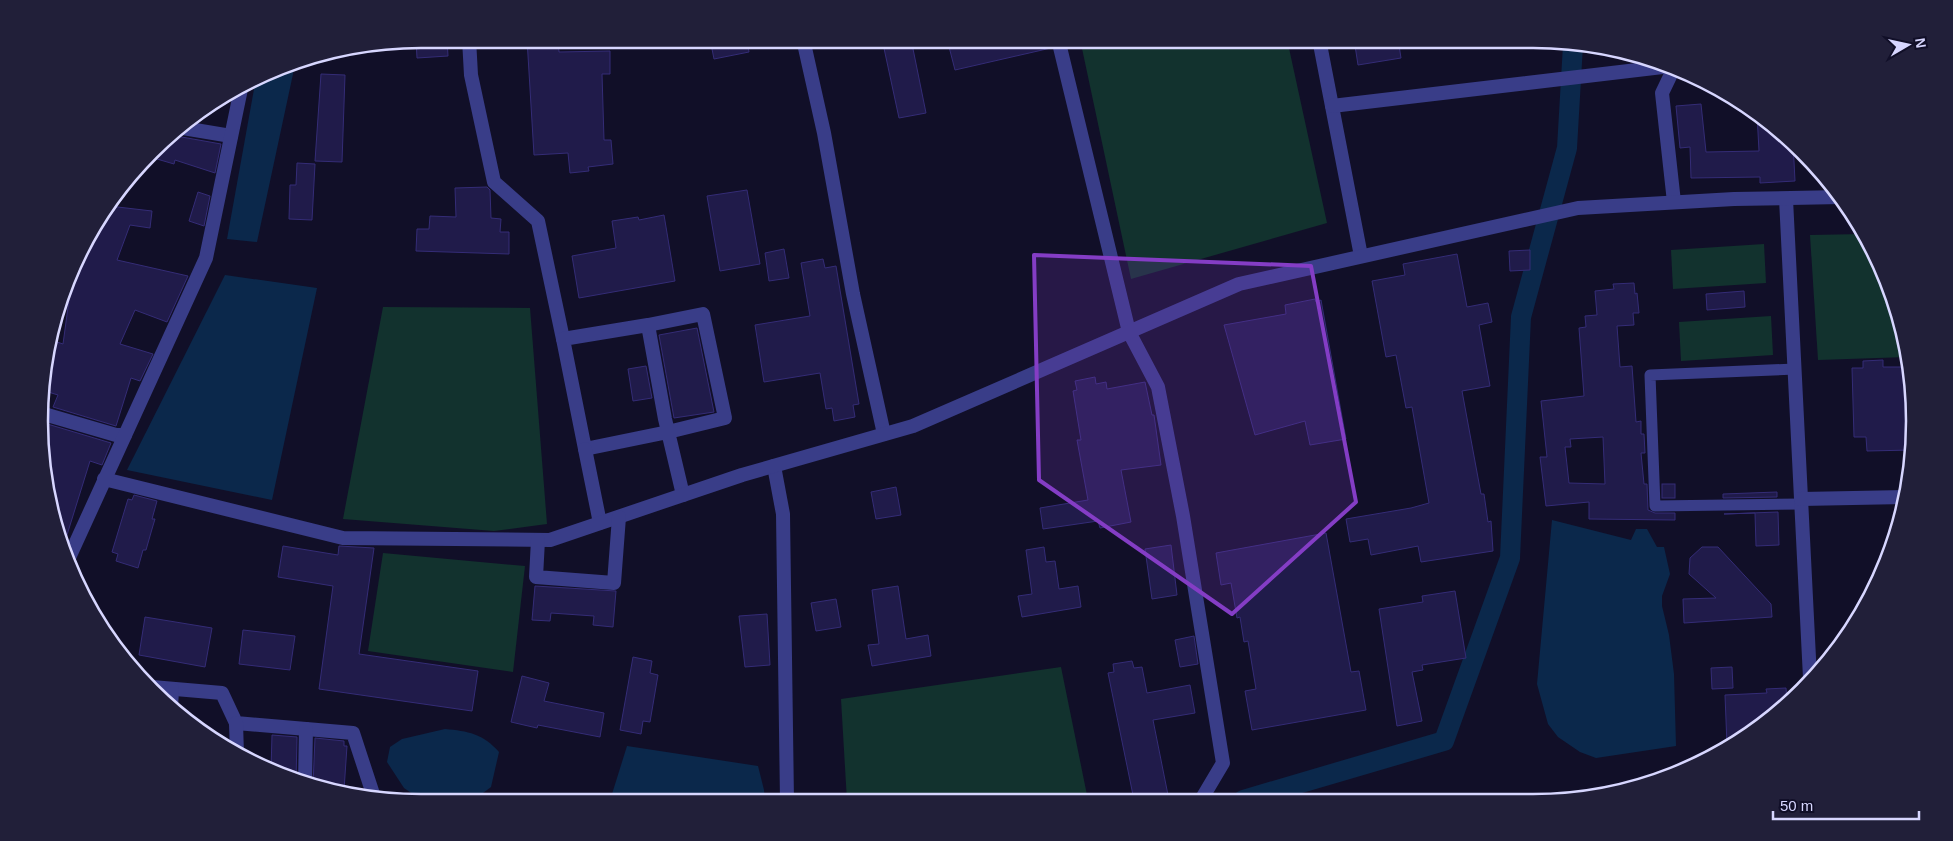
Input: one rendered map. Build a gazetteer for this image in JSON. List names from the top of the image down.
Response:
{
  "scale_bar": "50 m",
  "north": "right"
}
